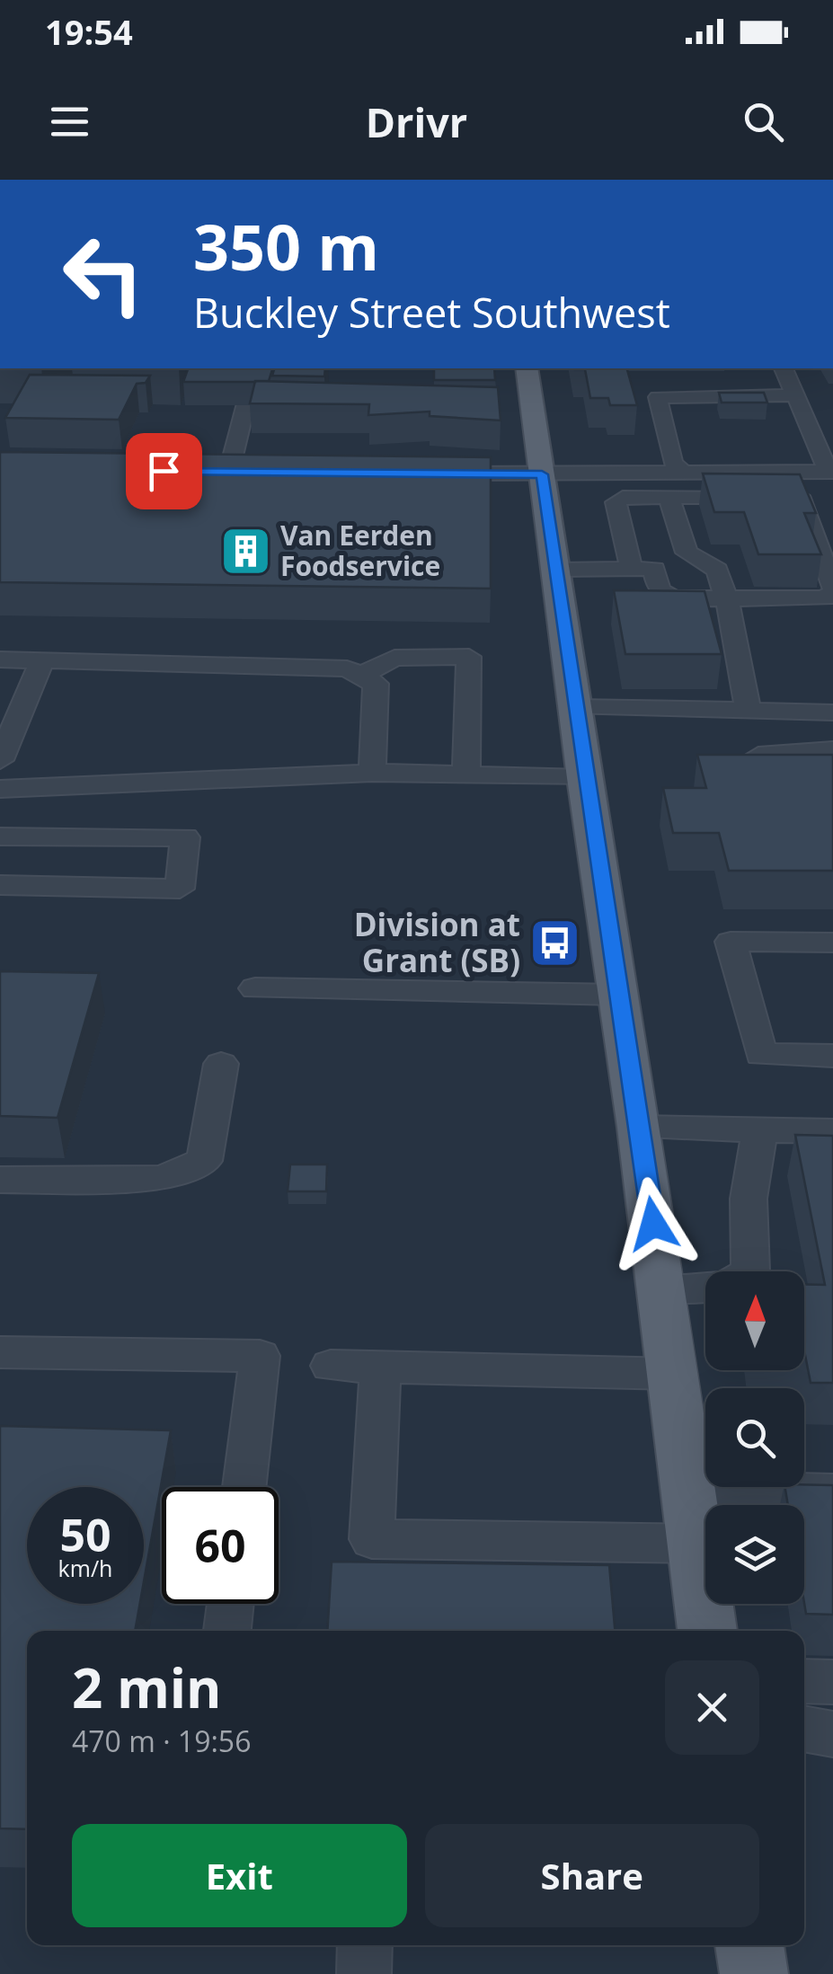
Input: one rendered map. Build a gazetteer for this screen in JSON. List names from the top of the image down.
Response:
{
  "places": {
    "building": ["Van Eerden Foodservice"],
    "bus stop": ["Division at Grant (SB)"]
  },
  "north": "top",
  "page": {
    "status": "19:54",
    "header": "Drivr",
    "turn": ["350 m", "Buckley Street Southwest"],
    "speed": "50 km/h",
    "limit": "60",
    "heading": ["2 min", "470 m · 19:56"],
    "buttons": ["Exit", "Share"]
  }
}
